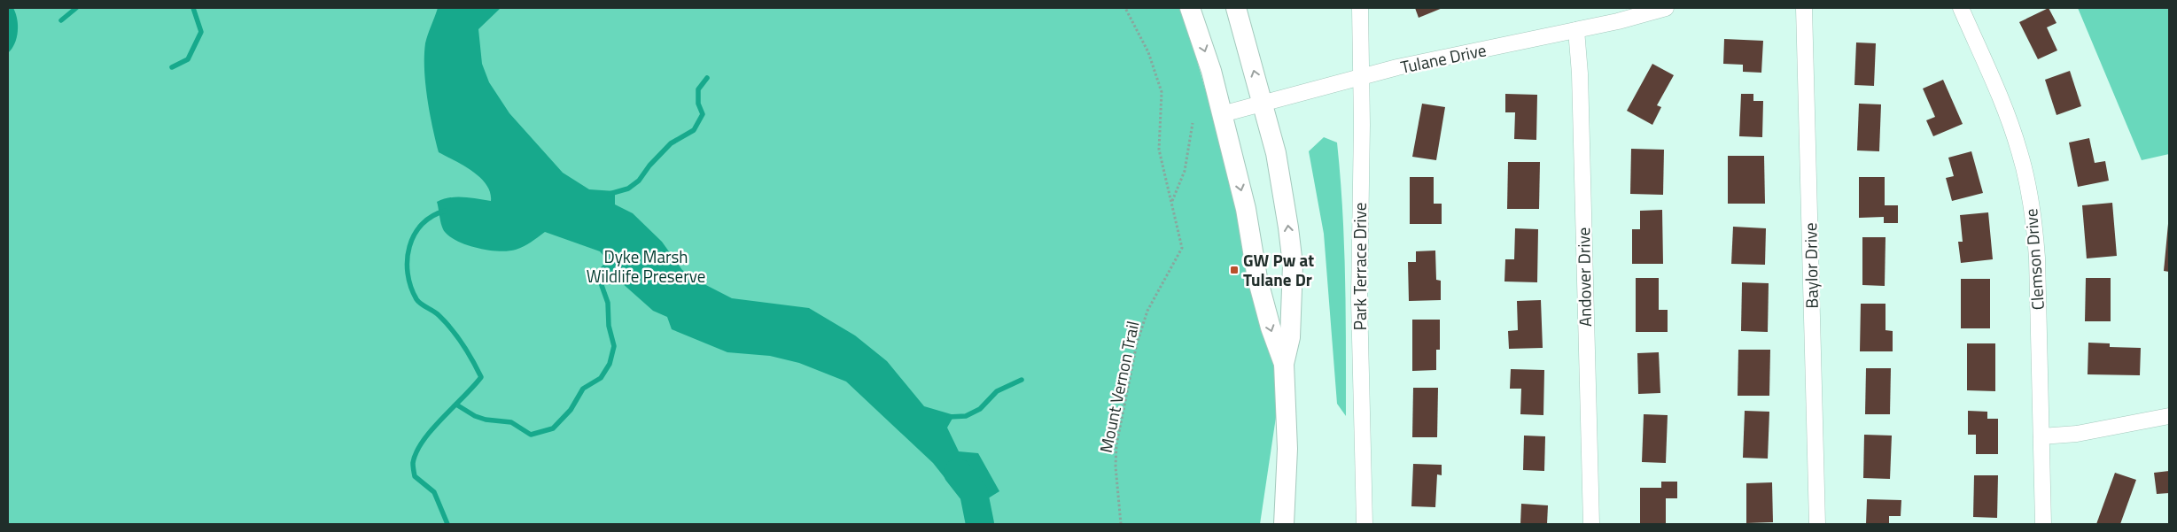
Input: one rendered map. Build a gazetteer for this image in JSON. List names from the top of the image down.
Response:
{
  "streets": {
    "street": [
      "Tulane Drive",
      "Clemson Drive",
      "Baylor Drive",
      "Park Terrace Drive",
      "Andover Drive"
    ],
    "path": ["Mount Vernon Trail"]
  },
  "crossings": [
    ["Tulane Drive", "Park Terrace Drive"],
    ["Tulane Drive", "Andover Drive"]
  ],
  "parks": ["Dyke Marsh Wildlife Preserve"],
  "places": {
    "transit": ["GW Pw at Tulane Dr"]
  }
}
